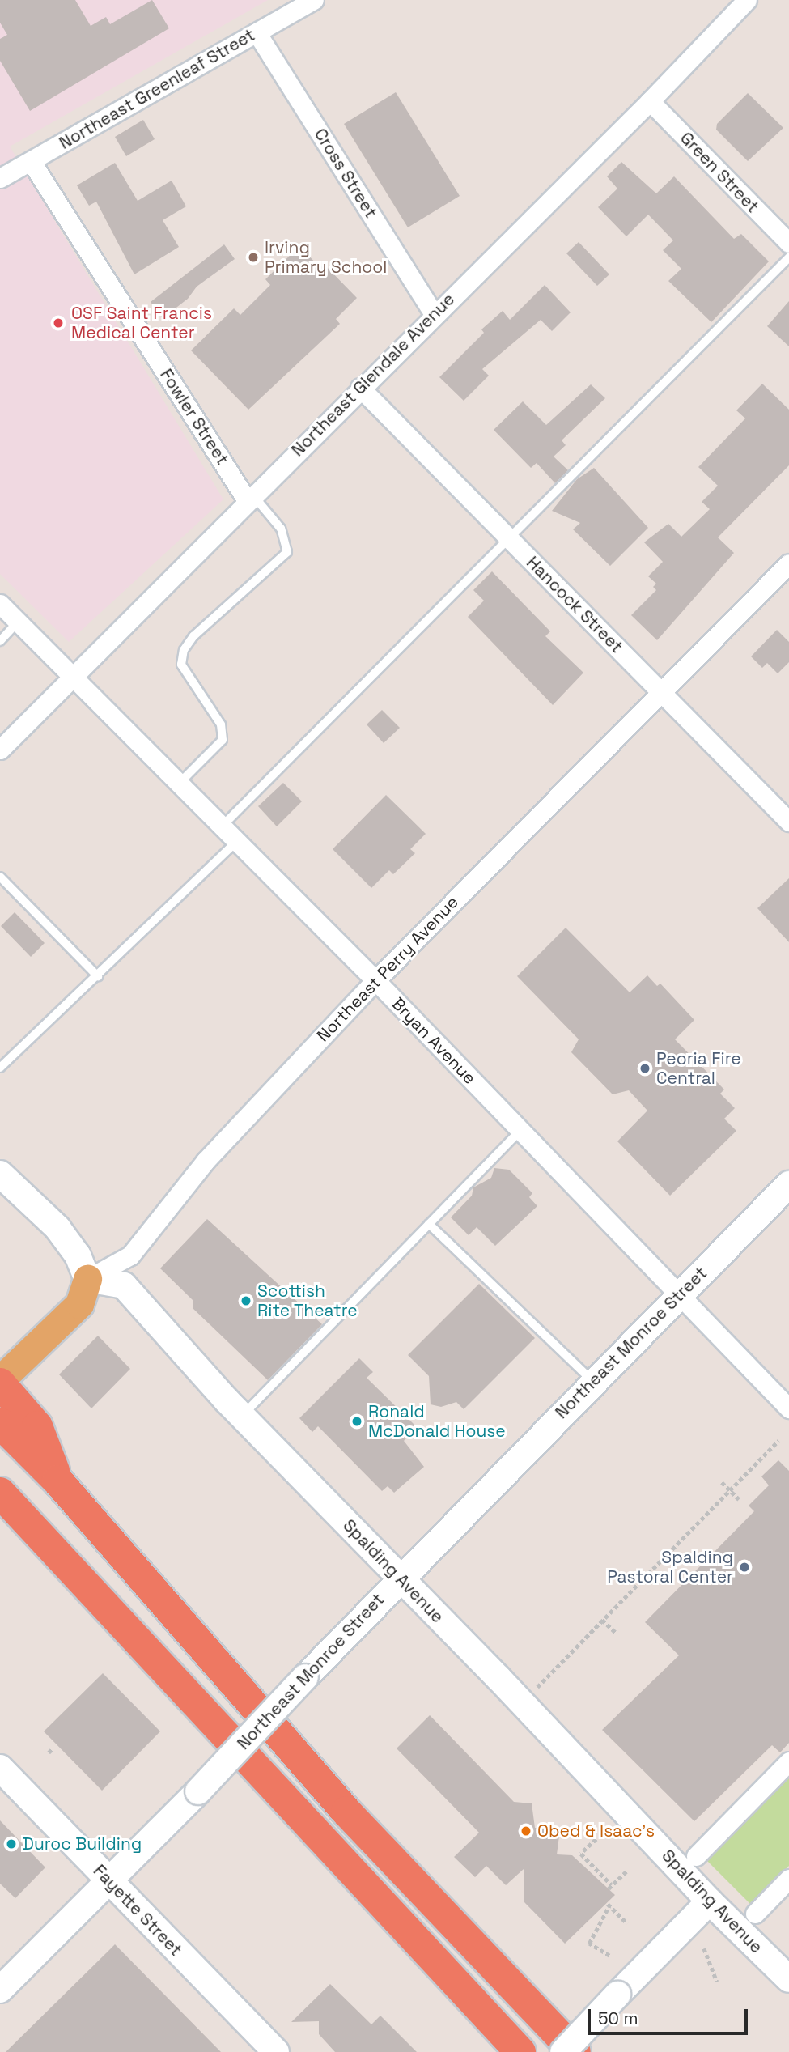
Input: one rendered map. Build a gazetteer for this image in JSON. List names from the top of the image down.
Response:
{
  "streets": {
    "street": [
      "Northeast Greenleaf Street",
      "Green Street",
      "Cross Street",
      "Northeast Glendale Avenue",
      "Fowler Street",
      "Hancock Street",
      "Northeast Perry Avenue",
      "Bryan Avenue",
      "Northeast Monroe Street",
      "Spalding Avenue",
      "Fayette Street"
    ]
  },
  "crossings": [
    ["Northeast Greenleaf Street", "Cross Street"],
    ["Northeast Greenleaf Street", "Fowler Street"],
    ["Green Street", "Northeast Glendale Avenue"],
    ["Cross Street", "Northeast Glendale Avenue"],
    ["Northeast Glendale Avenue", "Fowler Street"],
    ["Northeast Glendale Avenue", "Hancock Street"],
    ["Northeast Glendale Avenue", "Bryan Avenue"],
    ["Hancock Street", "Northeast Perry Avenue"],
    ["Northeast Perry Avenue", "Bryan Avenue"],
    ["Northeast Perry Avenue", "Spalding Avenue"],
    ["Bryan Avenue", "Northeast Monroe Street"],
    ["Northeast Monroe Street", "Spalding Avenue"],
    ["Northeast Monroe Street", "Fayette Street"]
  ],
  "places": [
    "Irving Primary School",
    "OSF Saint Francis Medical Center",
    "Peoria Fire Central",
    "Scottish Rite Theatre",
    "Ronald McDonald House",
    "Spalding Pastoral Center",
    "Obed & Isaac's",
    "Duroc Building"
  ],
  "scale_bar": "50 m"
}
